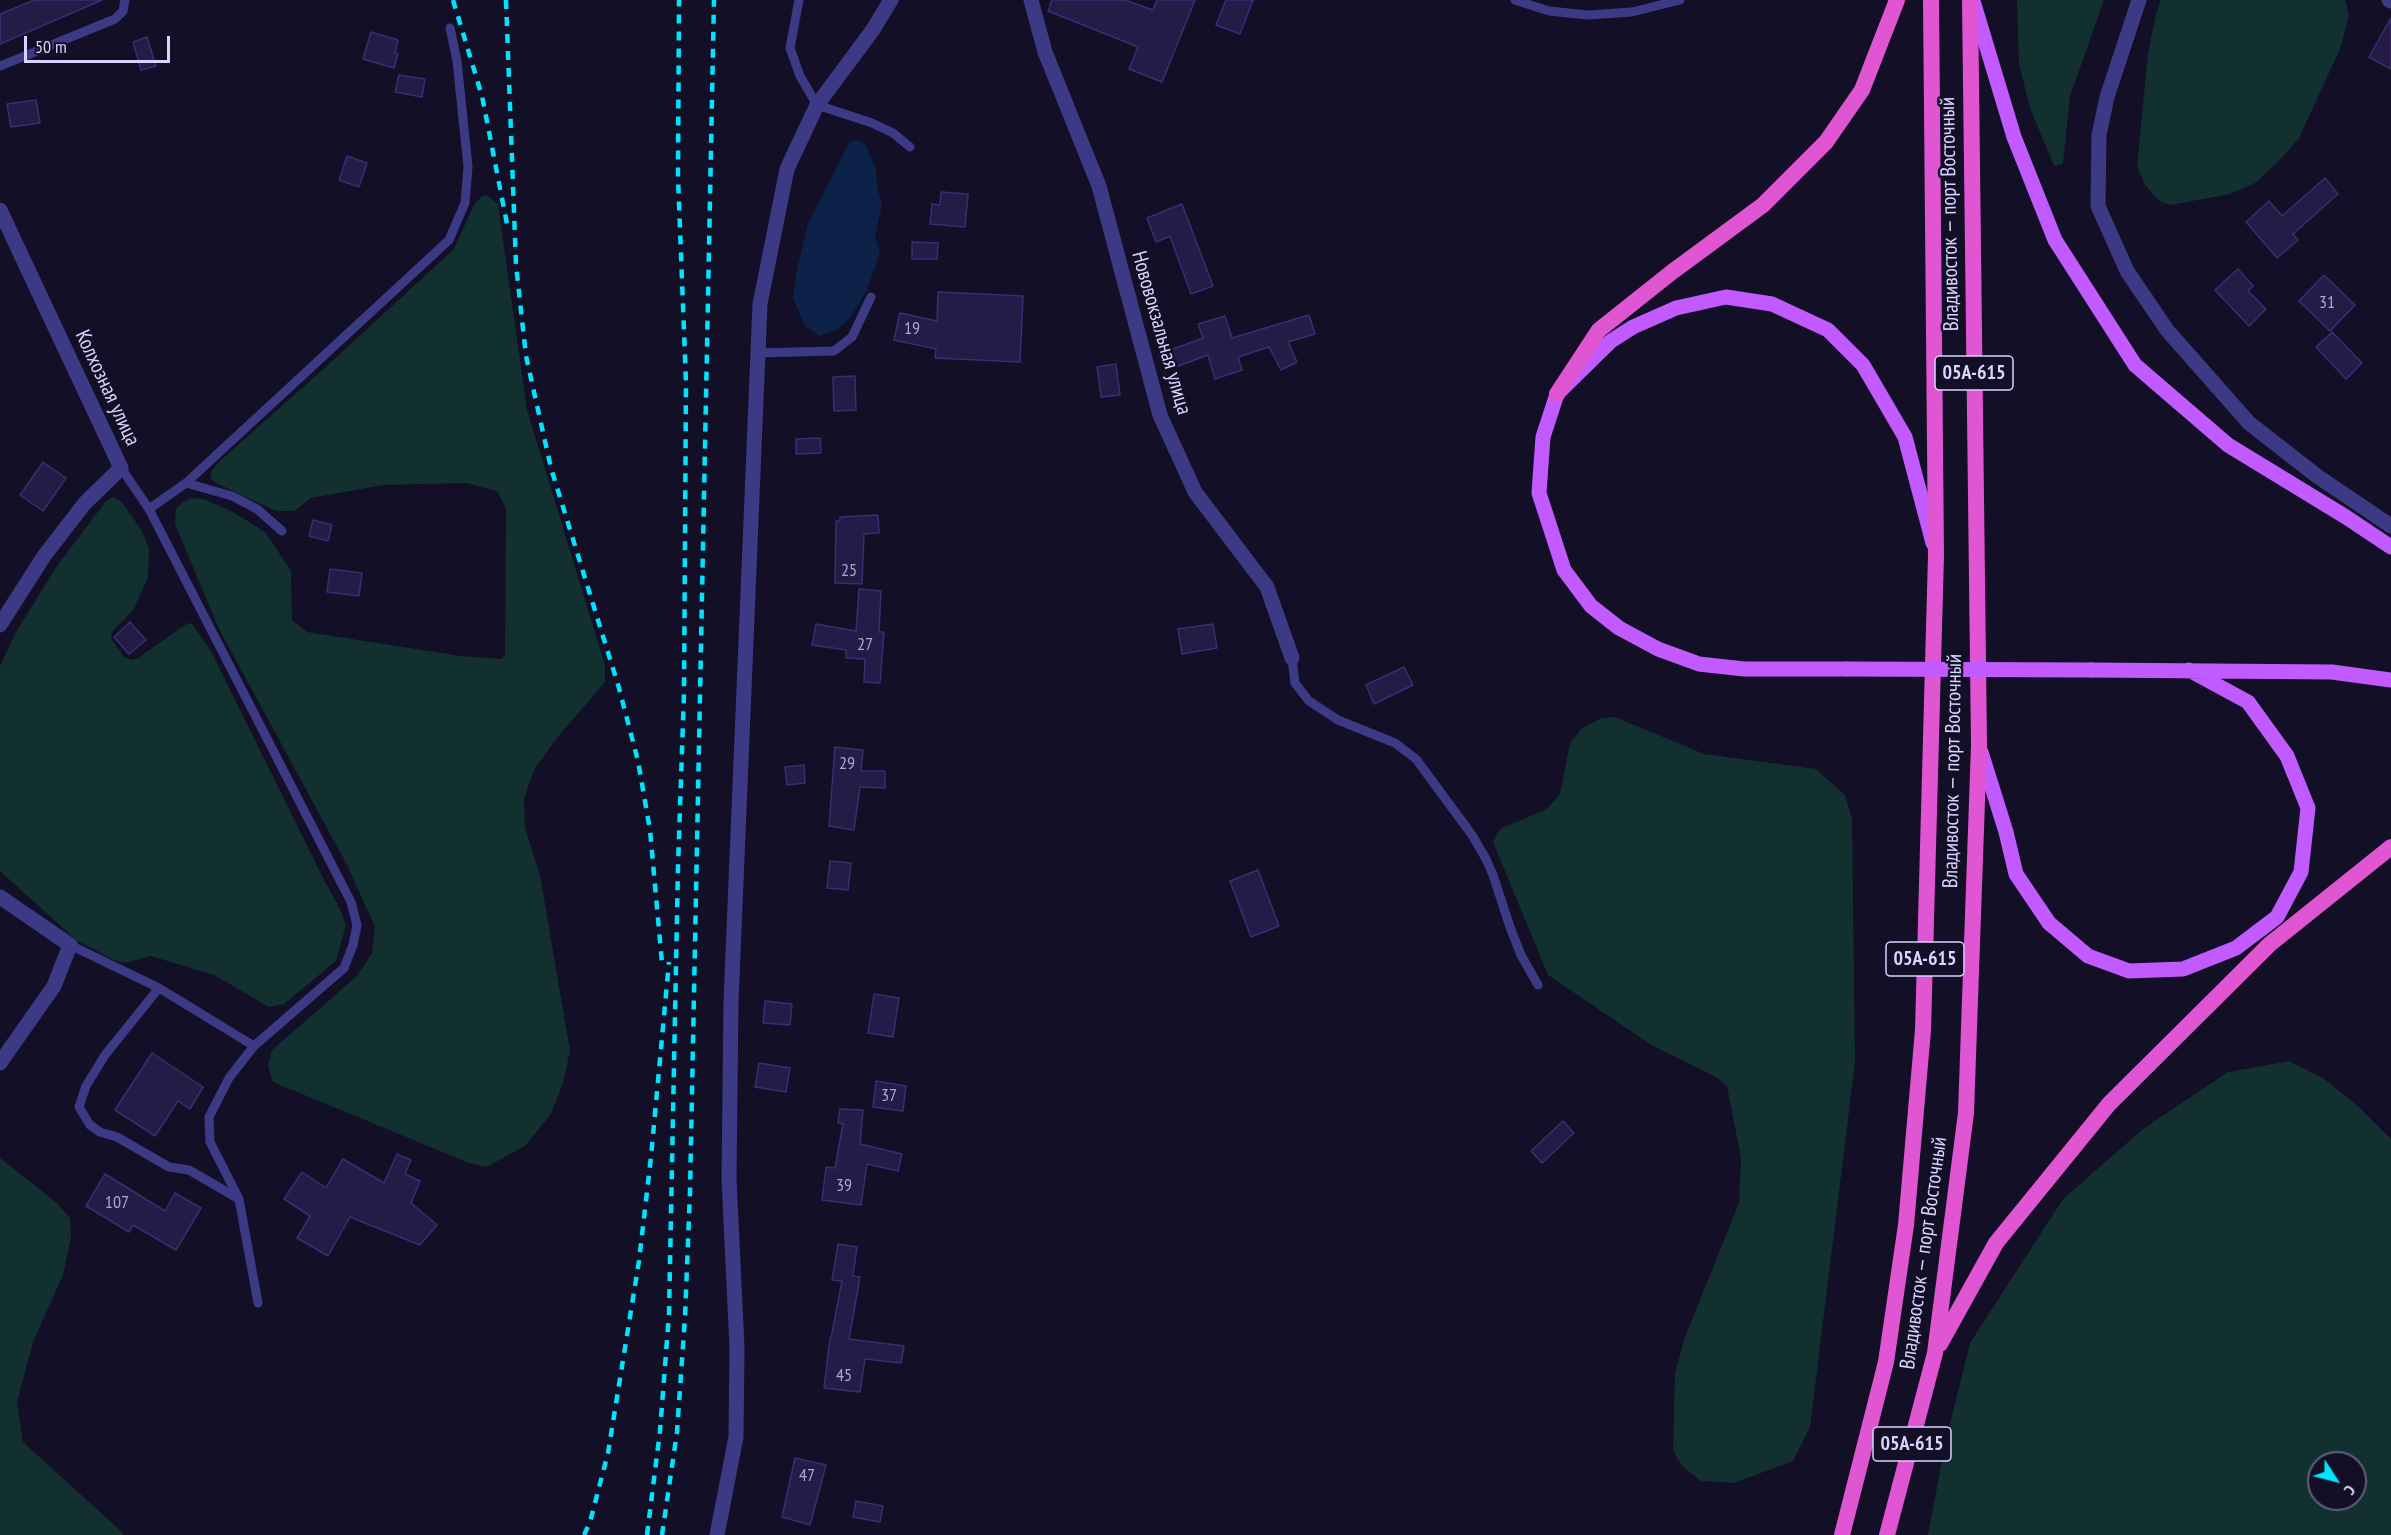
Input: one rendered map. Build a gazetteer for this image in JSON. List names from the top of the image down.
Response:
{
  "streets": {
    "highway": ["Владивосток — порт Восточный", "05А-615"],
    "street": ["Нововокзальная улица", "Колхозная улица"]
  },
  "house_numbers": [
    "31",
    "19",
    "25",
    "27",
    "29",
    "37",
    "39",
    "107",
    "45",
    "47"
  ],
  "scale_bar": "50 m",
  "north": "bottom right"
}
